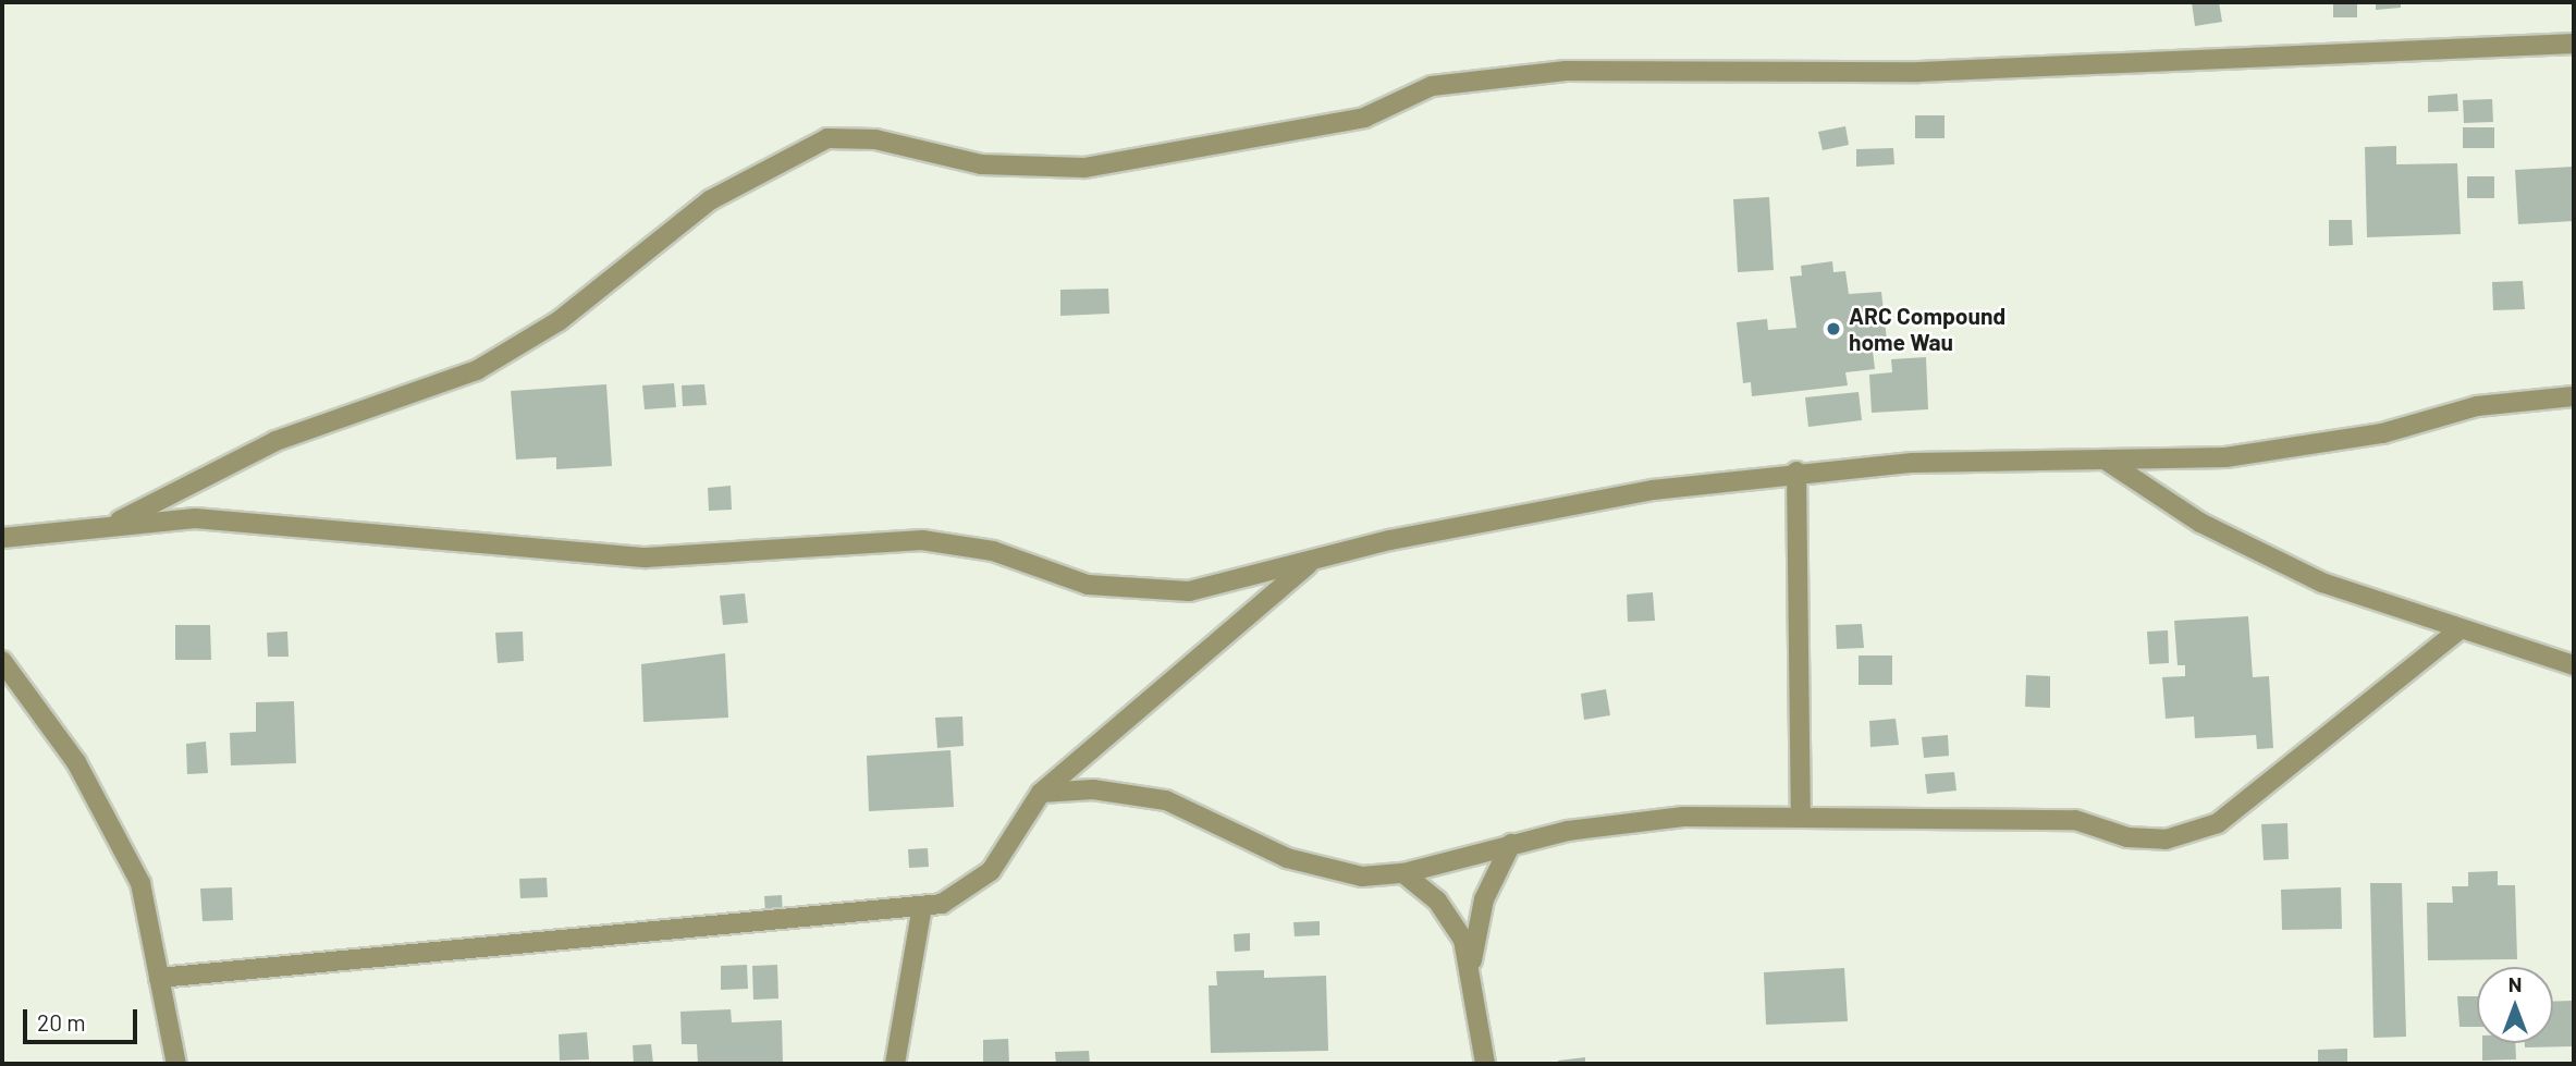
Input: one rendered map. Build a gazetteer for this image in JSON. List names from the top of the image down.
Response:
{
  "places": ["ARC Compound home Wau"],
  "scale_bar": "20 m",
  "north": "top"
}
